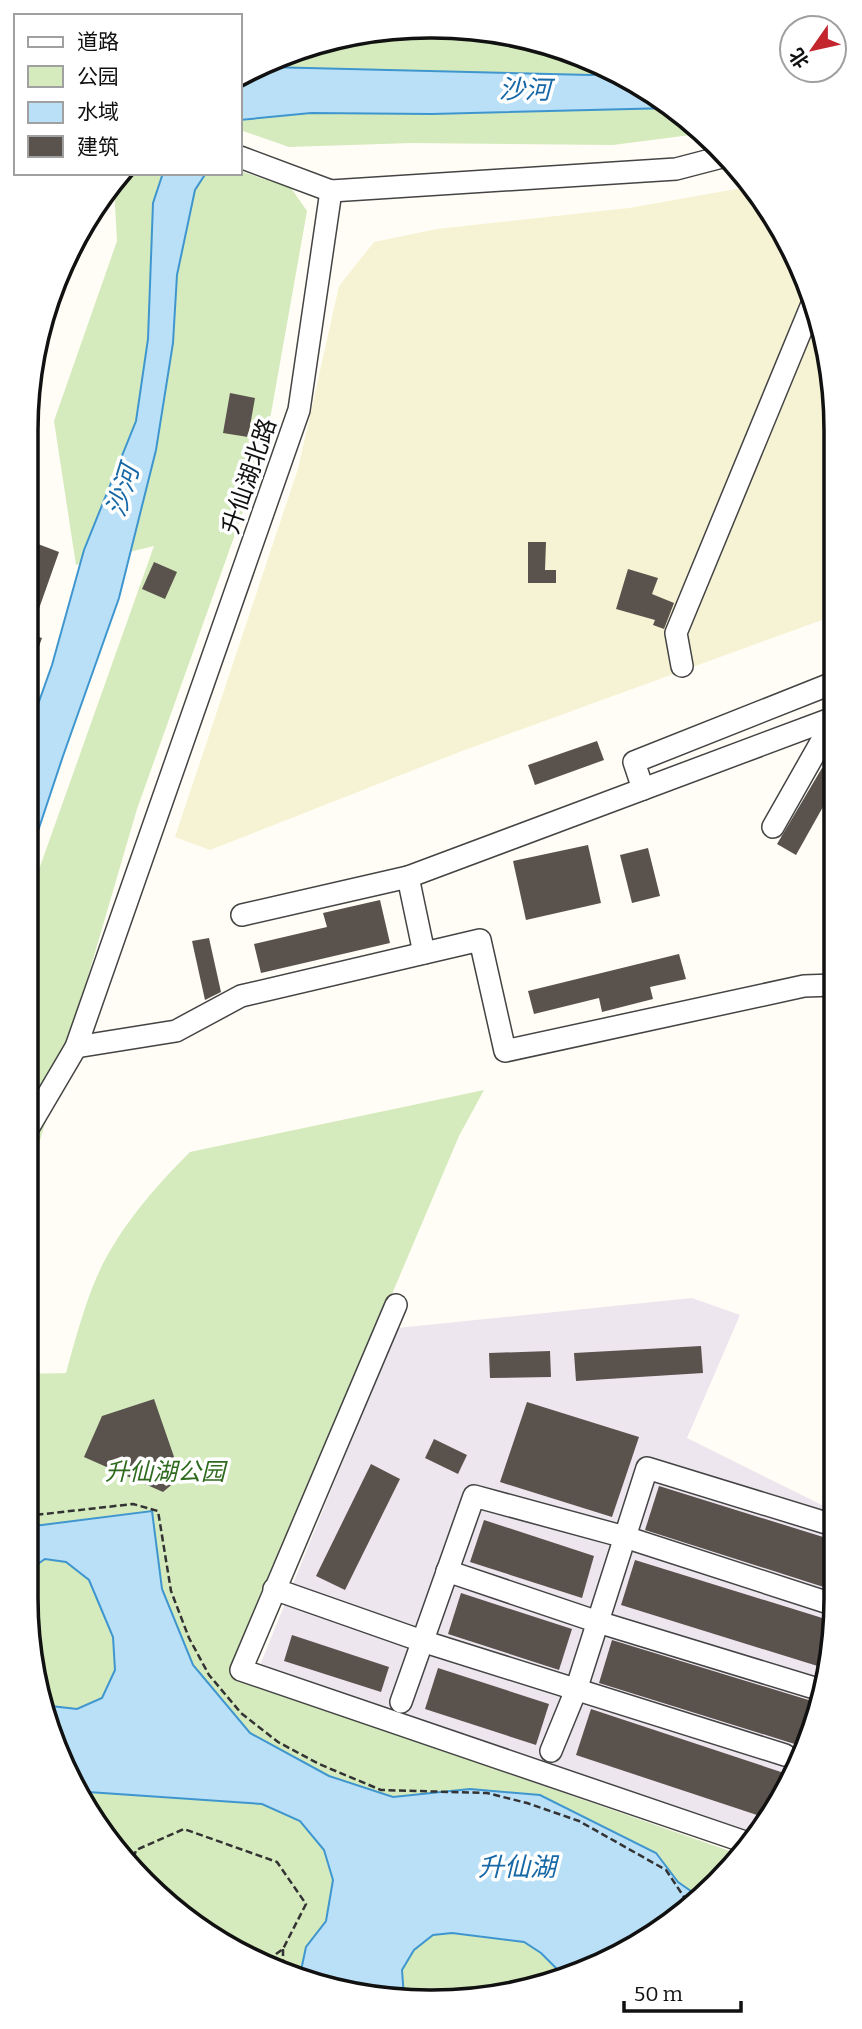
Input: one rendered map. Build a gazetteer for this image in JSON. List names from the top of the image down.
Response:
{
  "streets": {
    "street": ["升仙湖北路"]
  },
  "water": ["沙河", "升仙湖"],
  "parks": ["升仙湖公园"],
  "legend": [
    "道路",
    "公园",
    "水域",
    "建筑"
  ],
  "scale_bar": "50 m",
  "north": "bottom left"
}
